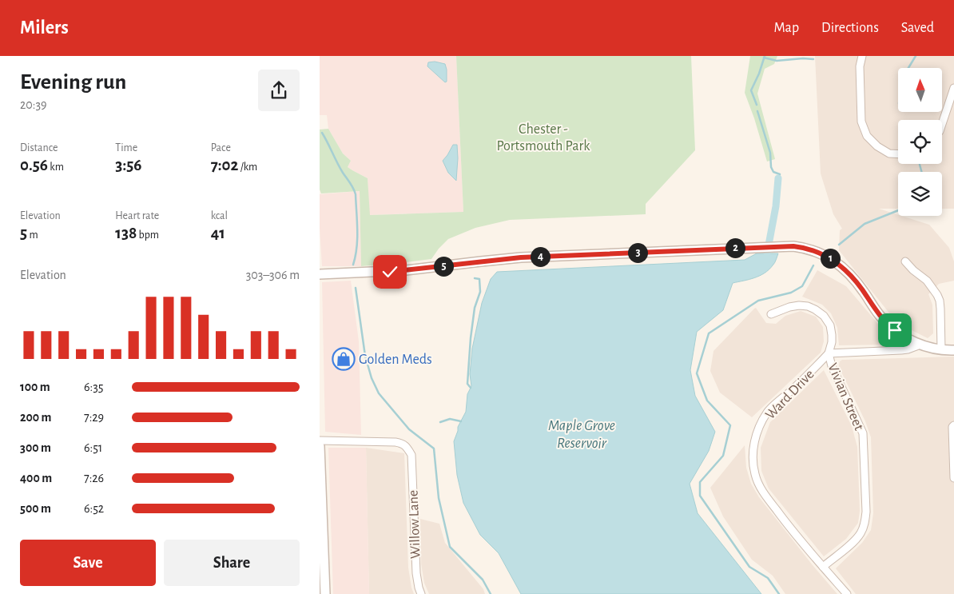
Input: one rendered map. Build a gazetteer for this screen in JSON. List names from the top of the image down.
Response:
{
  "streets": {
    "street": ["Ward Drive", "Vivian Street", "Willow Lane"]
  },
  "crossings": [
    ["Ward Drive", "Vivian Street"]
  ],
  "water": ["Maple Grove Reservoir"],
  "parks": ["Chester - Portsmouth Park"],
  "places": {
    "shop": ["Golden Meds"]
  },
  "north": "top",
  "page": {
    "header": "Milers",
    "nav": ["Map", "Directions", "Saved"],
    "heading": ["Evening run", "20:39"],
    "stats": [
      ["Distance", "0.56 km"],
      ["Time", "3:56"],
      ["Pace", "7:02 /km"],
      ["Elevation", "5 m"],
      ["Heart rate", "138 bpm"],
      ["kcal", "41"]
    ],
    "pins": [
      "2",
      "3",
      "4",
      "1",
      "5"
    ],
    "chart": ["Elevation", "303–306 m"],
    "list": [
      {
        "name": "100 m",
        "note": "6:35"
      },
      {
        "name": "200 m",
        "note": "7:29"
      },
      {
        "name": "300 m",
        "note": "6:51"
      },
      {
        "name": "400 m",
        "note": "7:26"
      },
      {
        "name": "500 m",
        "note": "6:52"
      }
    ],
    "buttons": ["Save", "Share"]
  }
}
